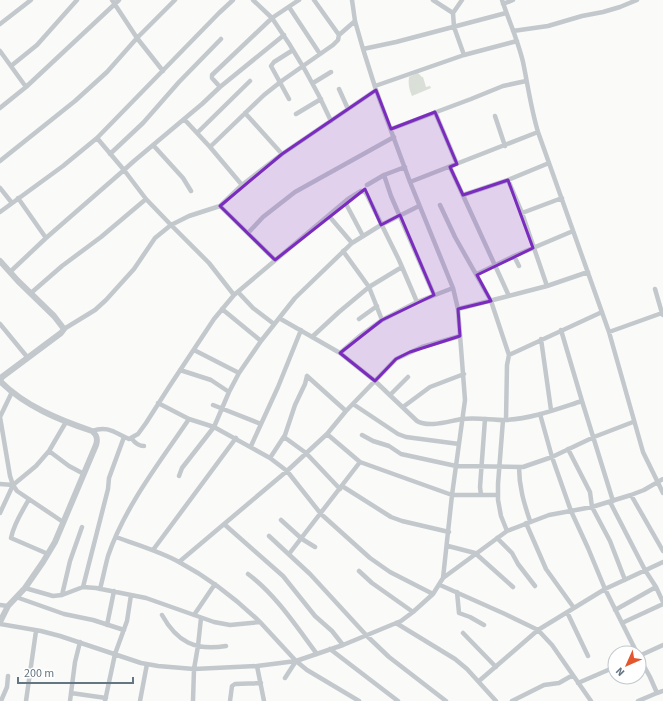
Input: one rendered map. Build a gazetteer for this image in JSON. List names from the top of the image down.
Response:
{
  "scale_bar": "200 m",
  "north": "bottom left"
}
